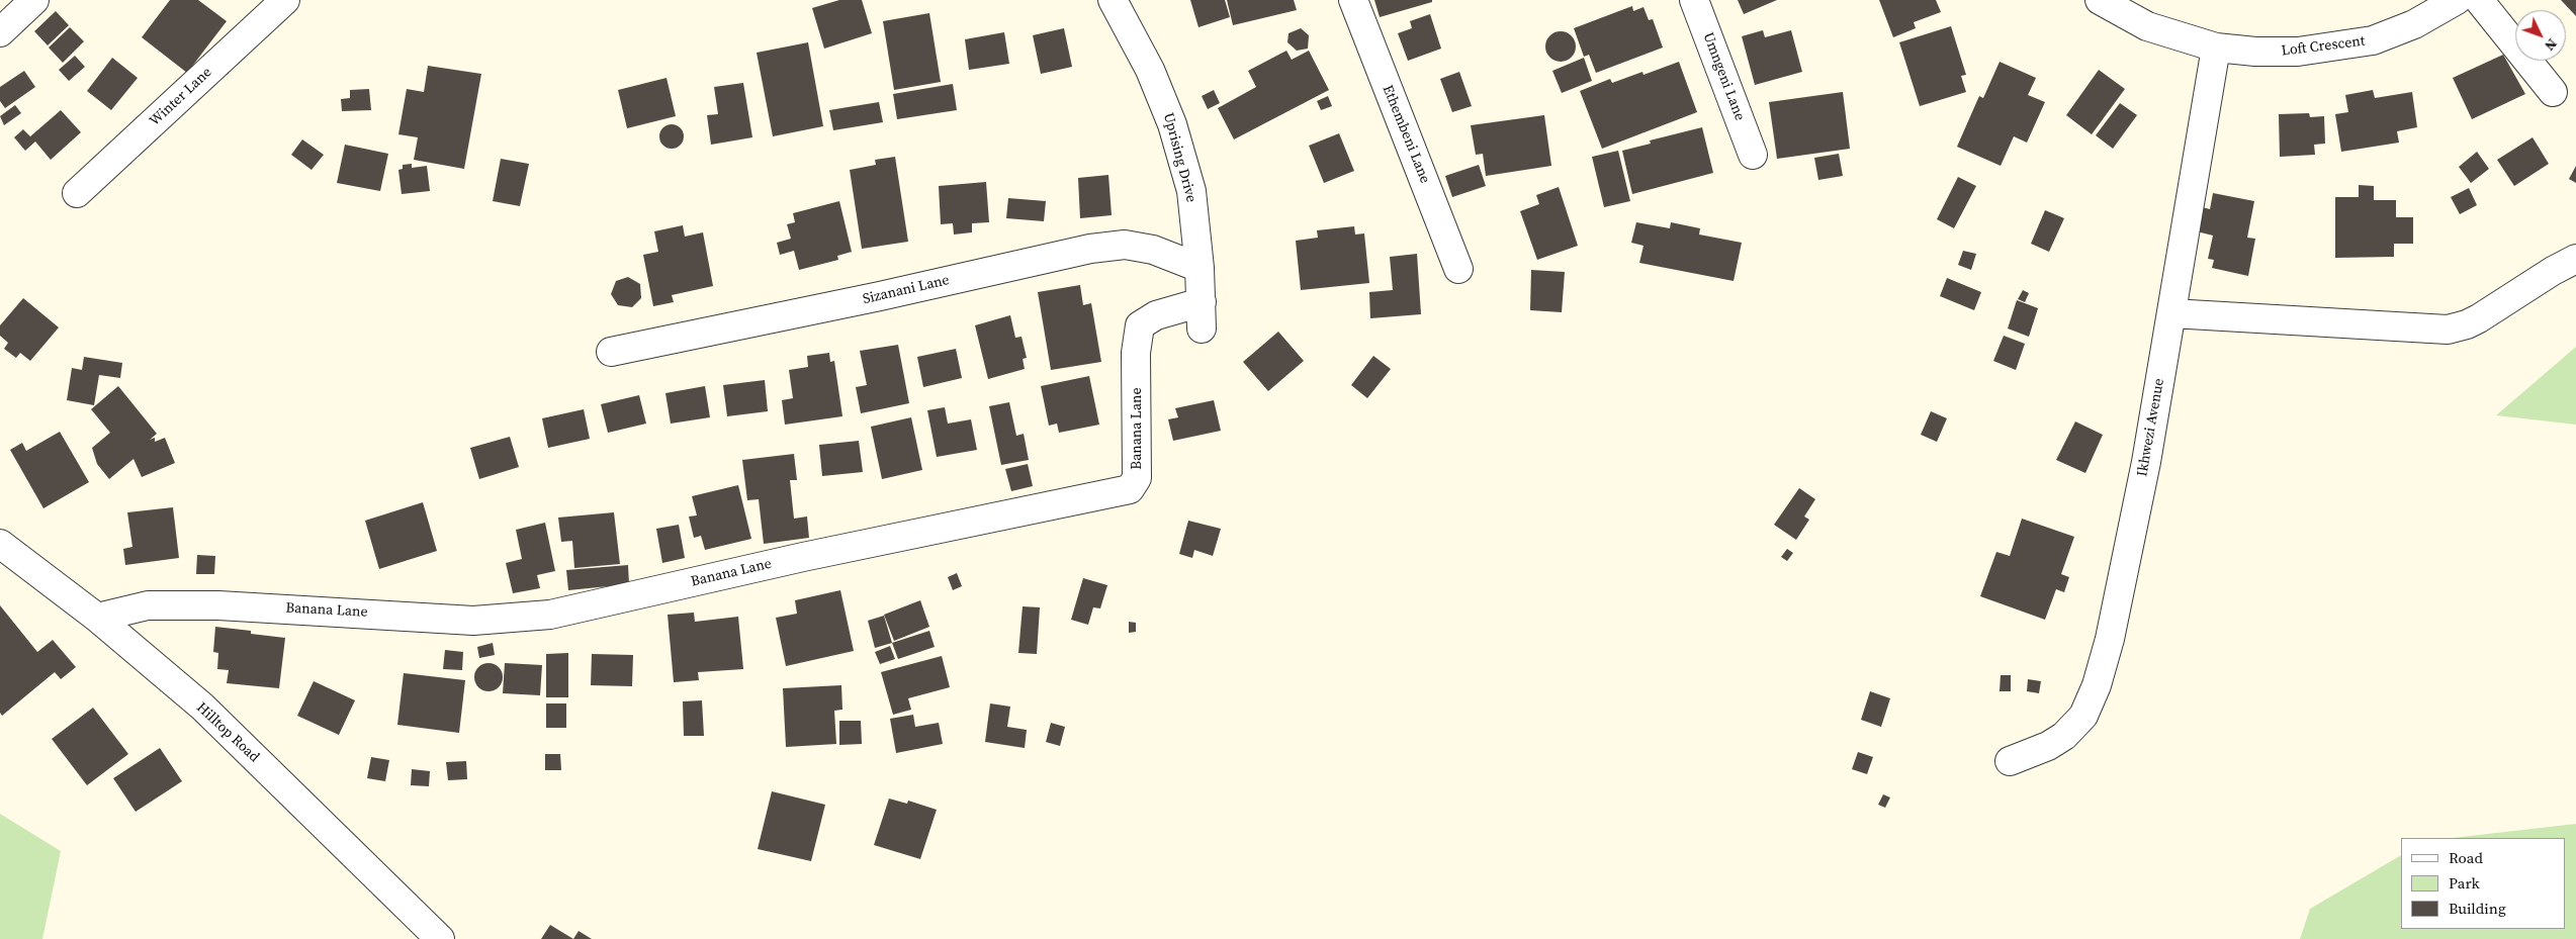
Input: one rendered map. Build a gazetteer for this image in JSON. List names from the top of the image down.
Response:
{
  "streets": {
    "street": [
      "Loft Crescent",
      "Umngeni Lane",
      "Winter Lane",
      "Ethembeni Lane",
      "Uprising Drive",
      "Sizanani Lane",
      "Ikhwezi Avenue",
      "Banana Lane",
      "Hilltop Road"
    ]
  },
  "crossings": [
    ["Loft Crescent", "Ikhwezi Avenue"],
    ["Uprising Drive", "Sizanani Lane"],
    ["Uprising Drive", "Banana Lane"],
    ["Banana Lane", "Hilltop Road"]
  ],
  "legend": ["Road", "Park", "Building"],
  "north": "bottom right"
}
